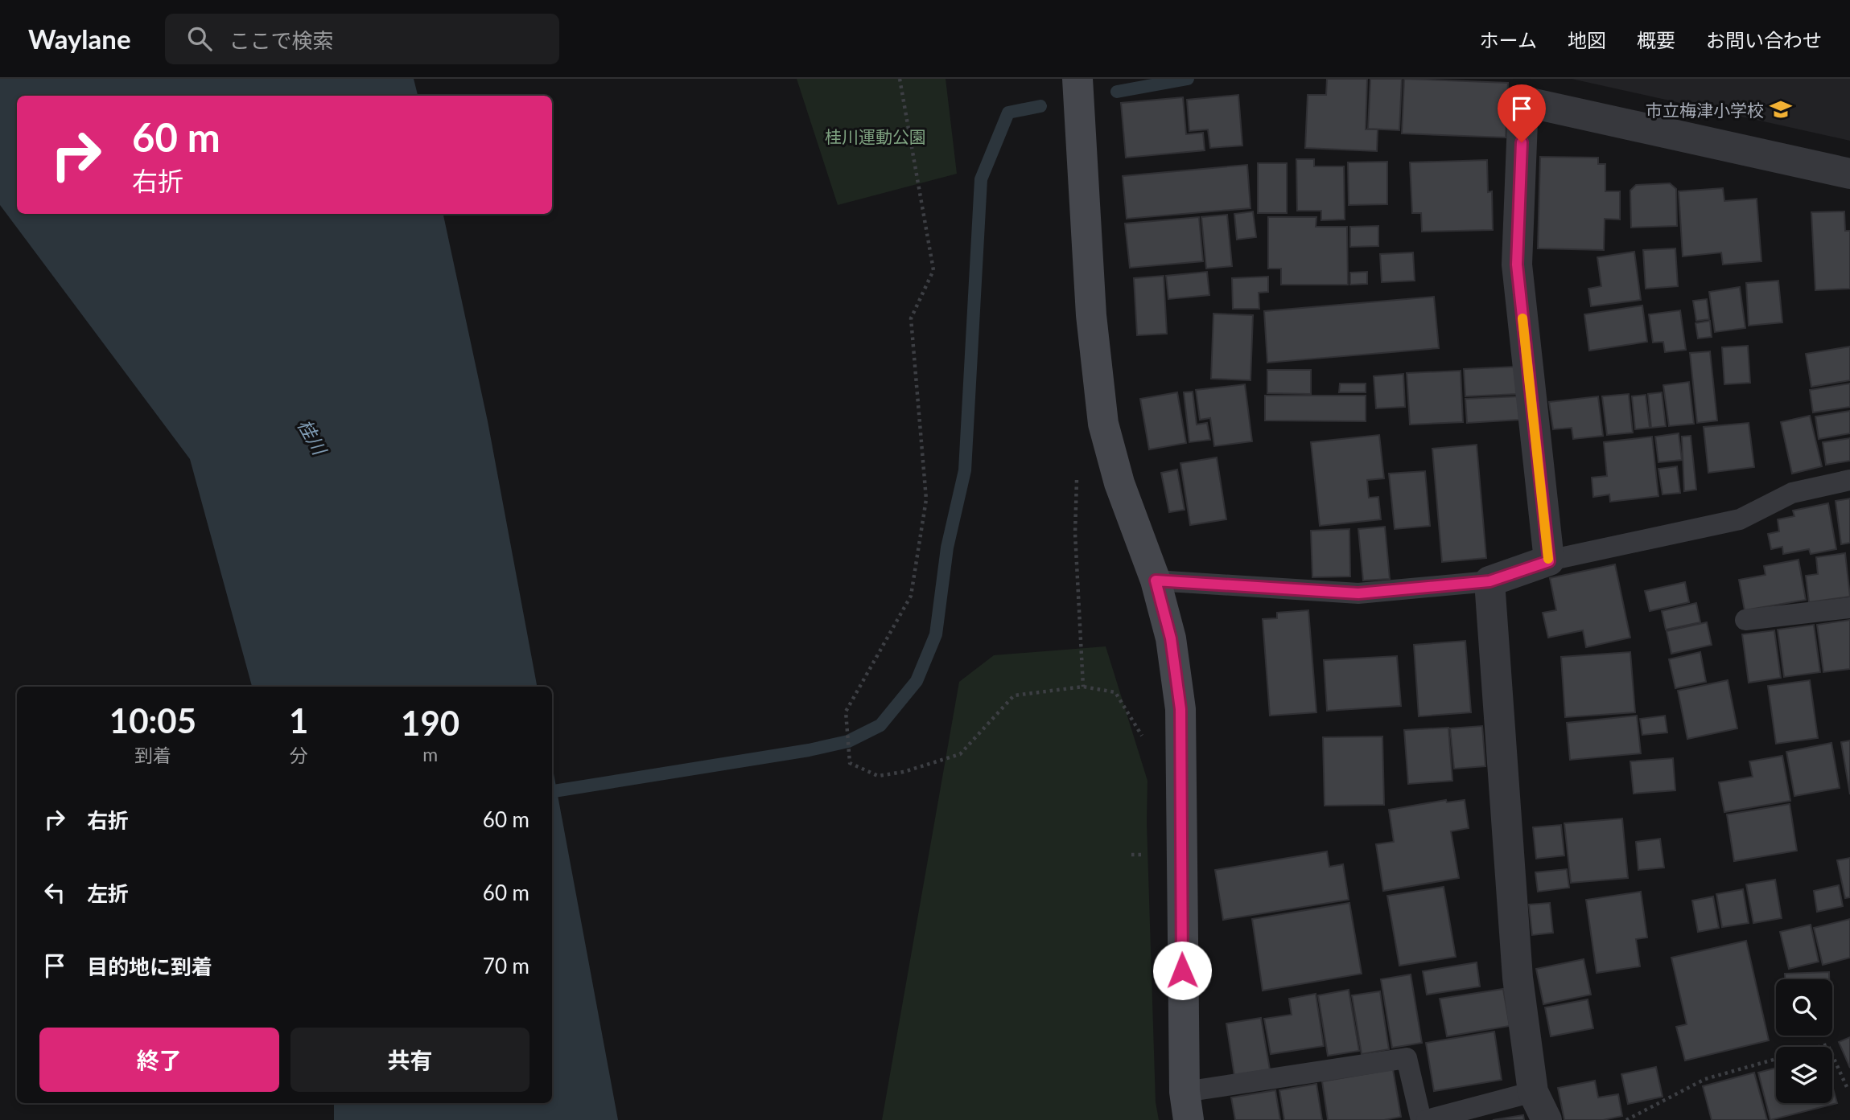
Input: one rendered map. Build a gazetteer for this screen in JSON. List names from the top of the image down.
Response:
{
  "water": ["桂川"],
  "parks": ["桂川運動公園"],
  "places": {
    "school or university": ["市立梅津小学校"]
  },
  "page": {
    "header": "Waylane",
    "search": "ここで検索",
    "nav": [
      "ホーム",
      "地図",
      "概要",
      "お問い合わせ"
    ],
    "turn": ["60 m", "右折"],
    "eta": [
      "10:05",
      "到着",
      "1",
      "分",
      "190",
      "m"
    ],
    "list": [
      {
        "name": "右折",
        "value": "60 m"
      },
      {
        "name": "左折",
        "value": "60 m"
      },
      {
        "name": "目的地に到着",
        "value": "70 m"
      }
    ],
    "buttons": ["終了", "共有"]
  }
}
